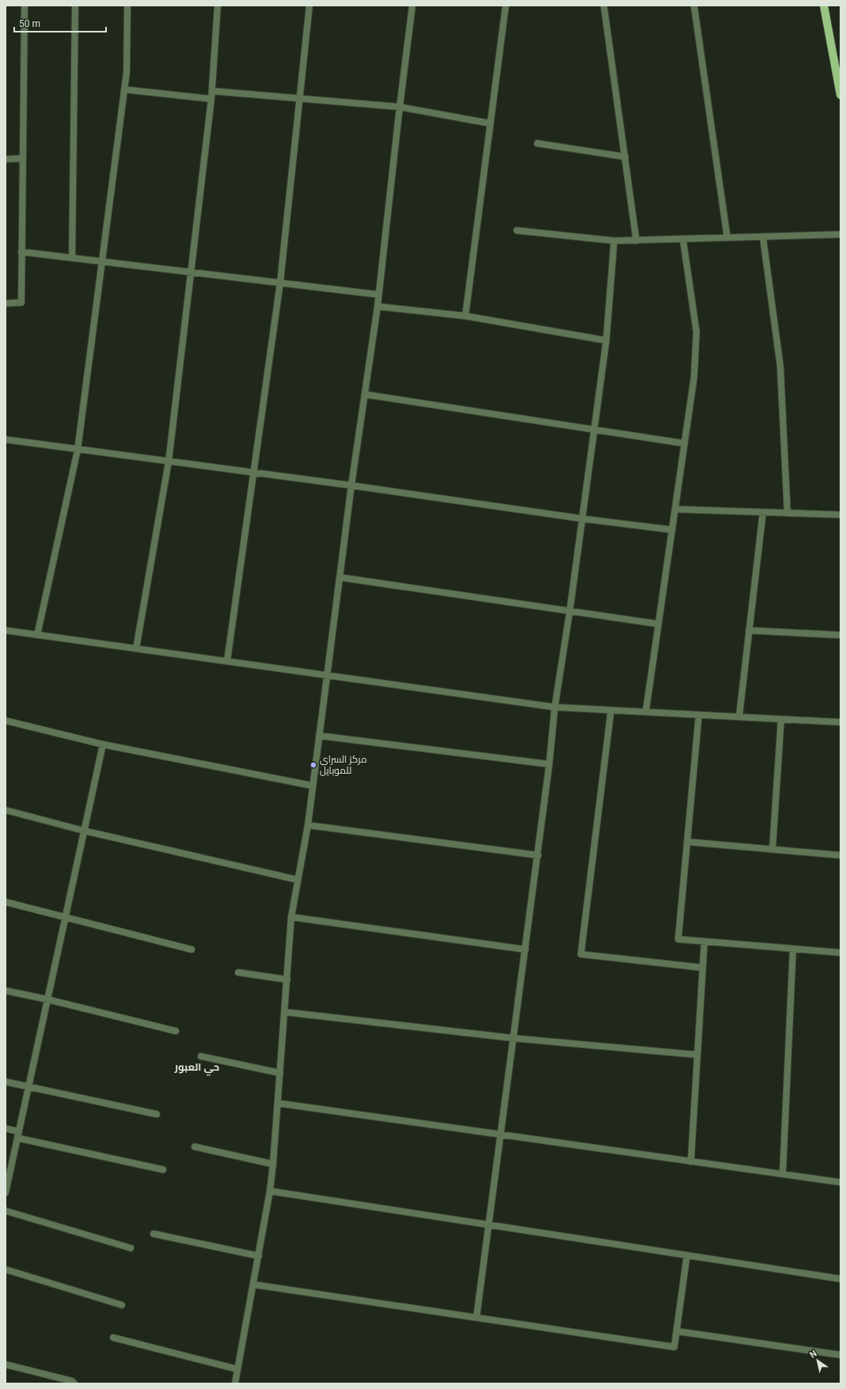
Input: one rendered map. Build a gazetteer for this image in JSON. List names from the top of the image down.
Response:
{
  "districts": ["حي العبور"],
  "places": ["مركز السراي للموبايل"],
  "scale_bar": "50 m",
  "north": "top left"
}
